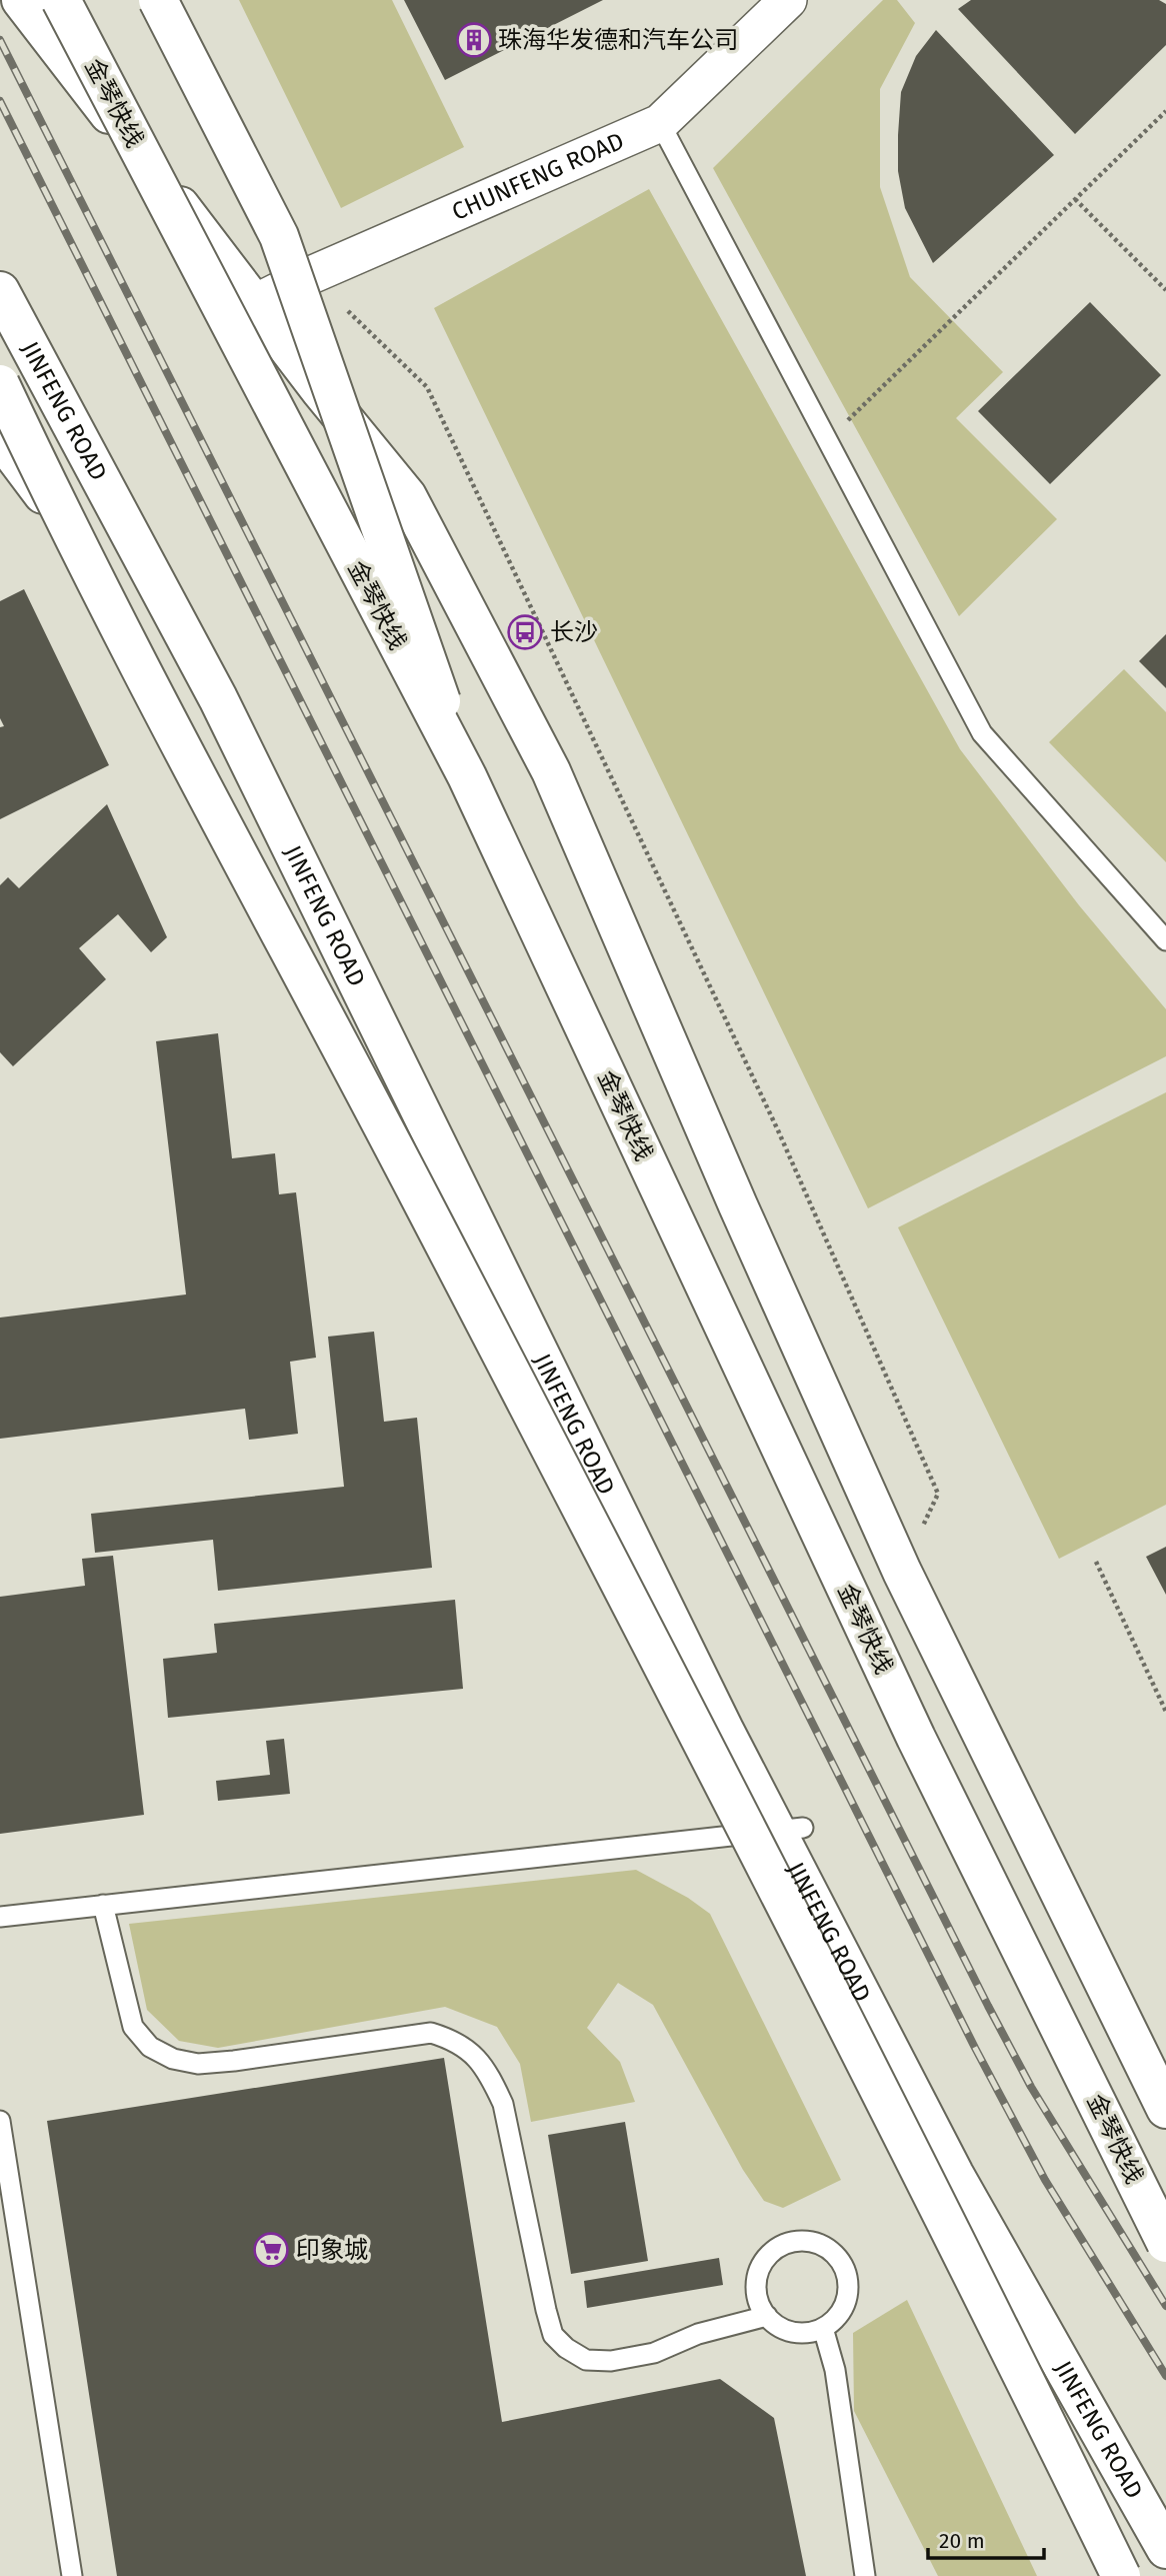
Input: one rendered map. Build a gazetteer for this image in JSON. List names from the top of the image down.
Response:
{
  "streets": {
    "main road": ["金琴快线", "JINFENG ROAD"],
    "street": ["CHUNFENG ROAD"]
  },
  "places": {
    "building": ["珠海华发德和汽车公司"],
    "bus stop": ["长沙"],
    "supermarket": ["印象城"]
  },
  "scale_bar": "20 m"
}
